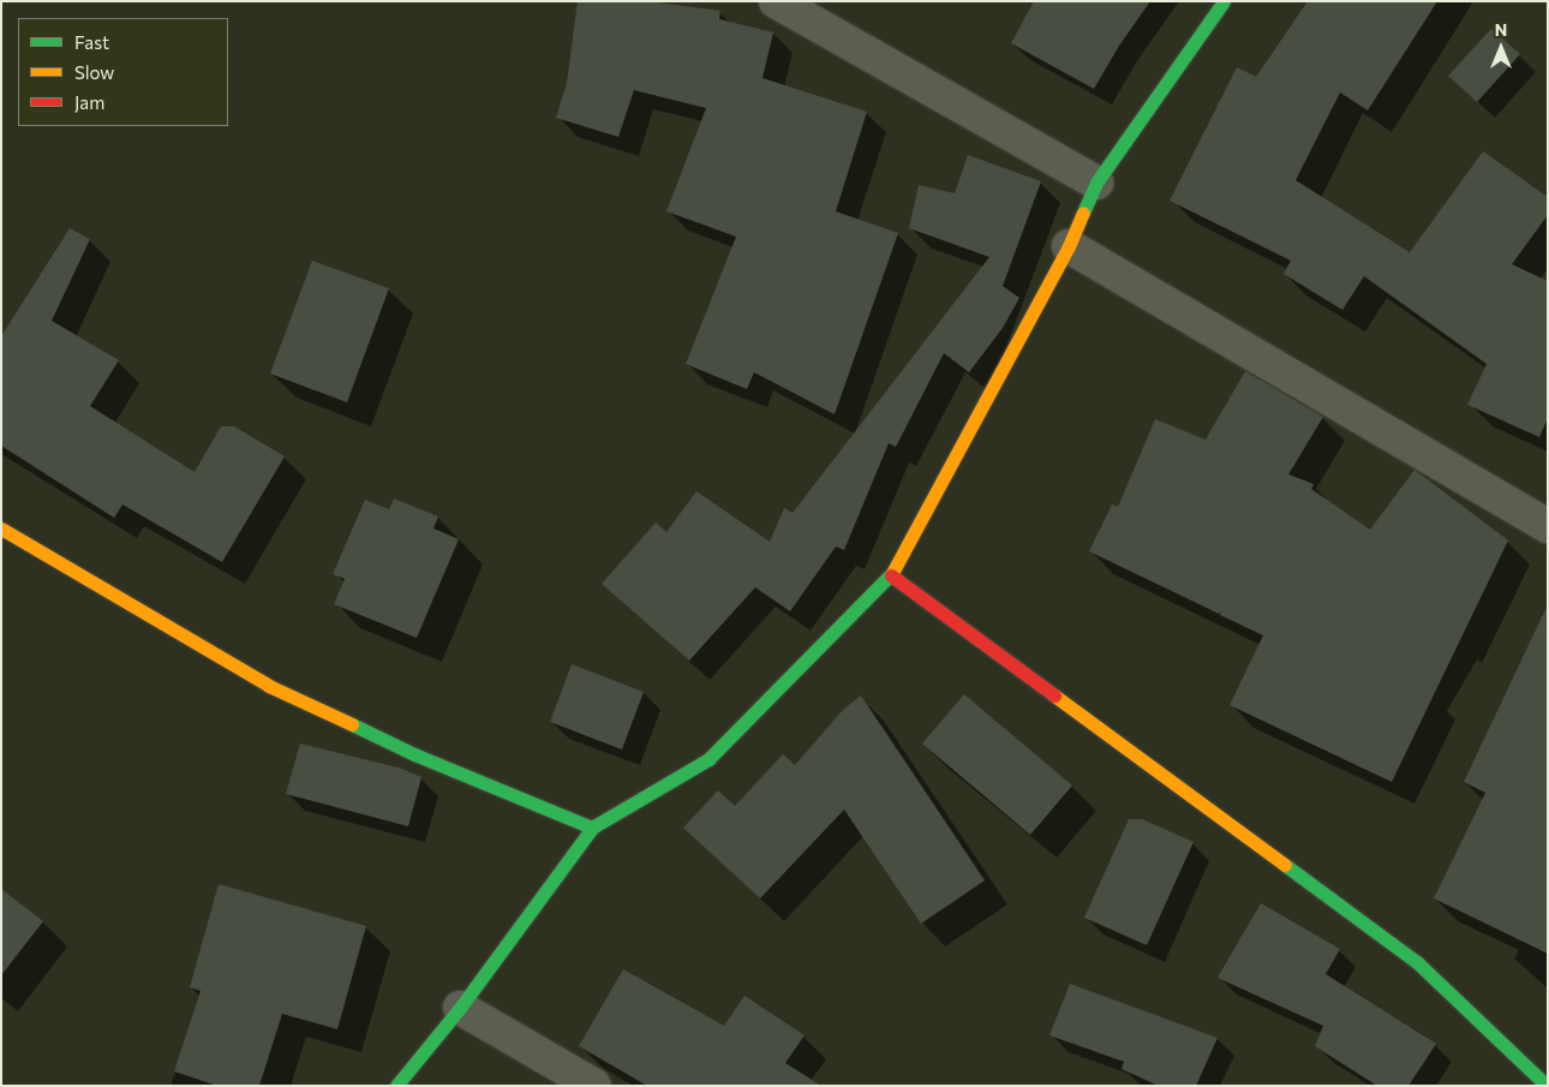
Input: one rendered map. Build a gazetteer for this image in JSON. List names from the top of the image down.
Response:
{
  "legend": ["Fast", "Slow", "Jam"],
  "north": "top"
}
